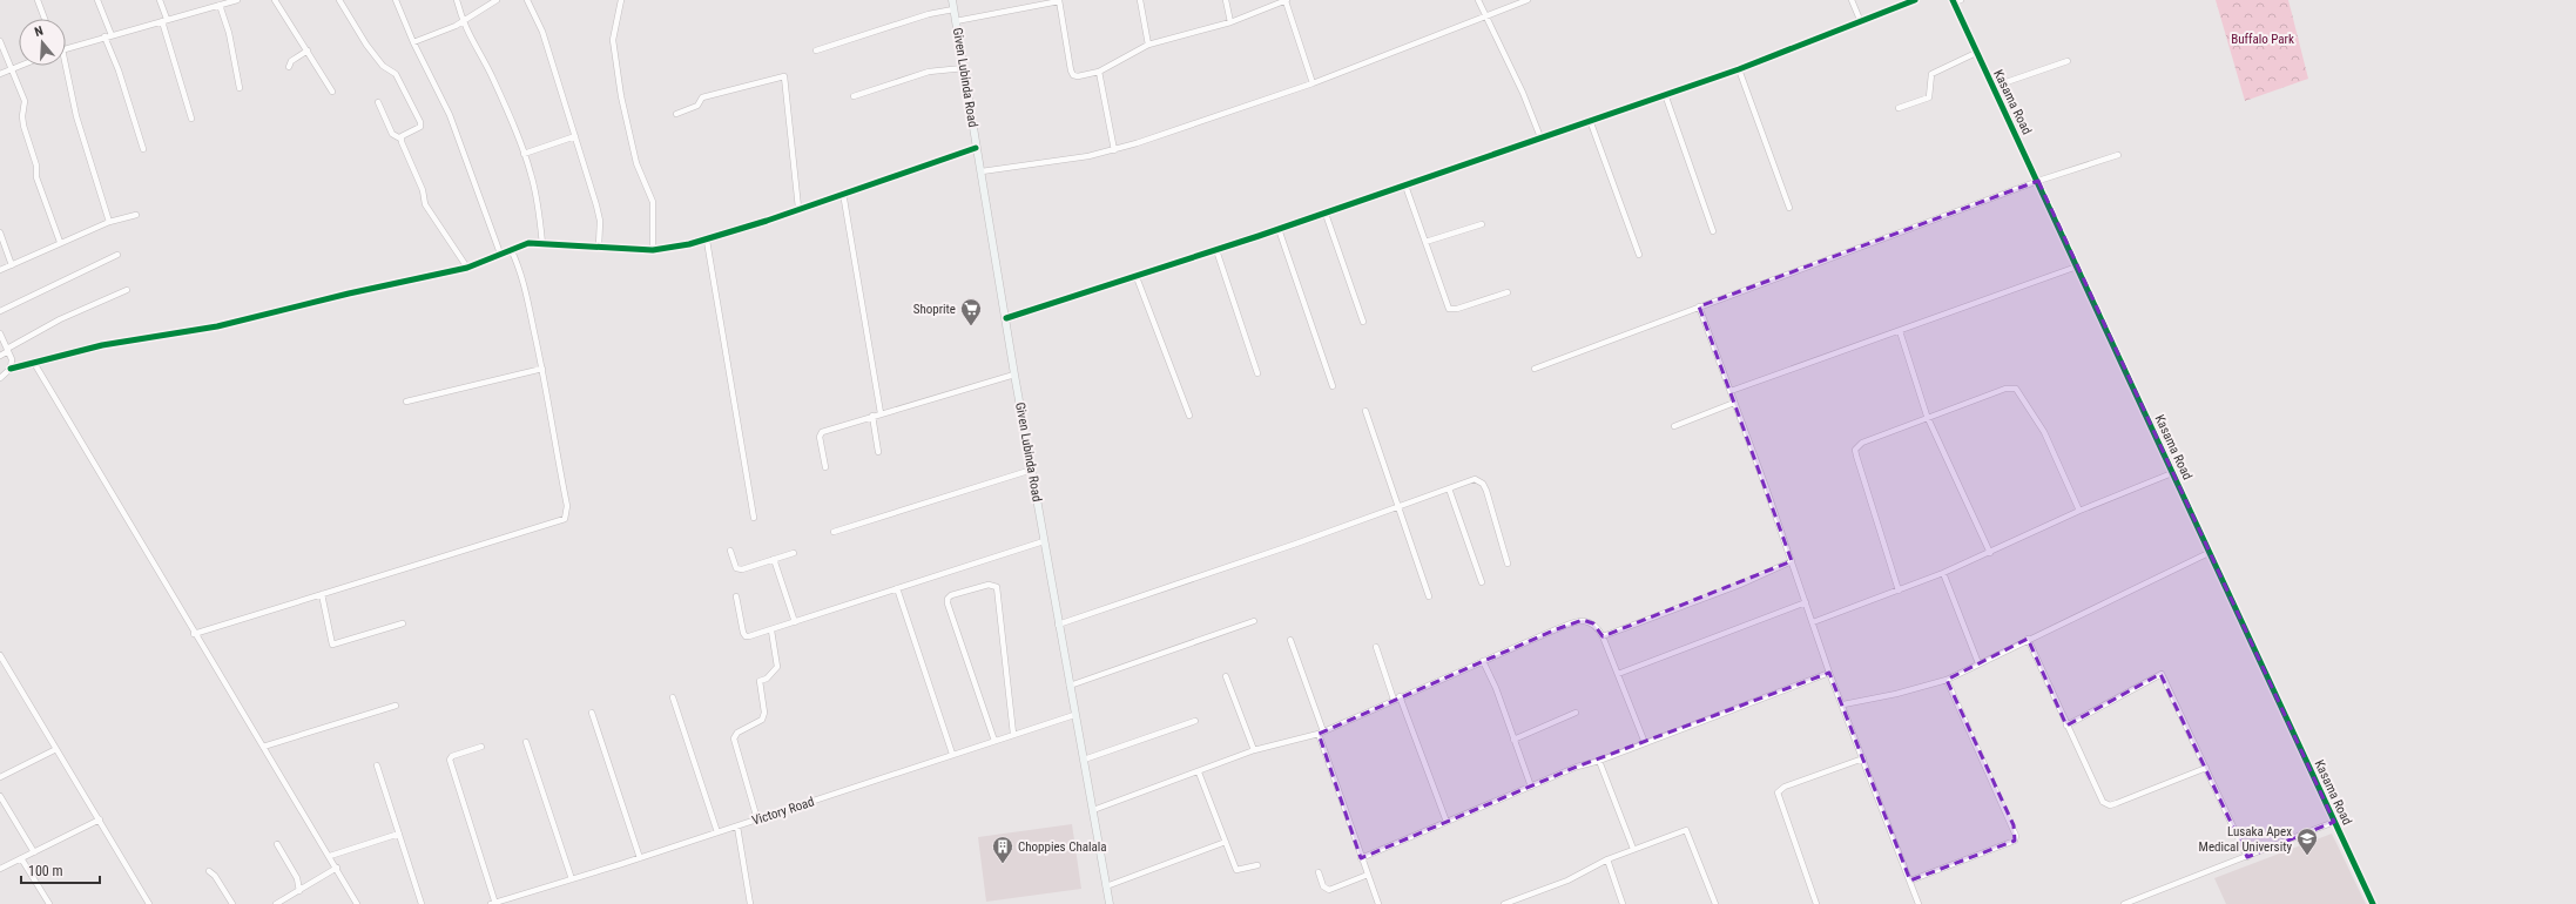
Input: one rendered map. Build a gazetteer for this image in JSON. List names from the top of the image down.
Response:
{
  "streets": {
    "street": ["Given Lubinda Road", "Kasama Road", "Victory Road"]
  },
  "crossings": [
    ["Given Lubinda Road", "Victory Road"]
  ],
  "parks": ["Buffalo Park"],
  "places": {
    "supermarket": ["Shoprite"],
    "school or university": ["Lusaka Apex Medical University"],
    "building": ["Choppies Chalala"]
  },
  "scale_bar": "100 m",
  "north": "top"
}
